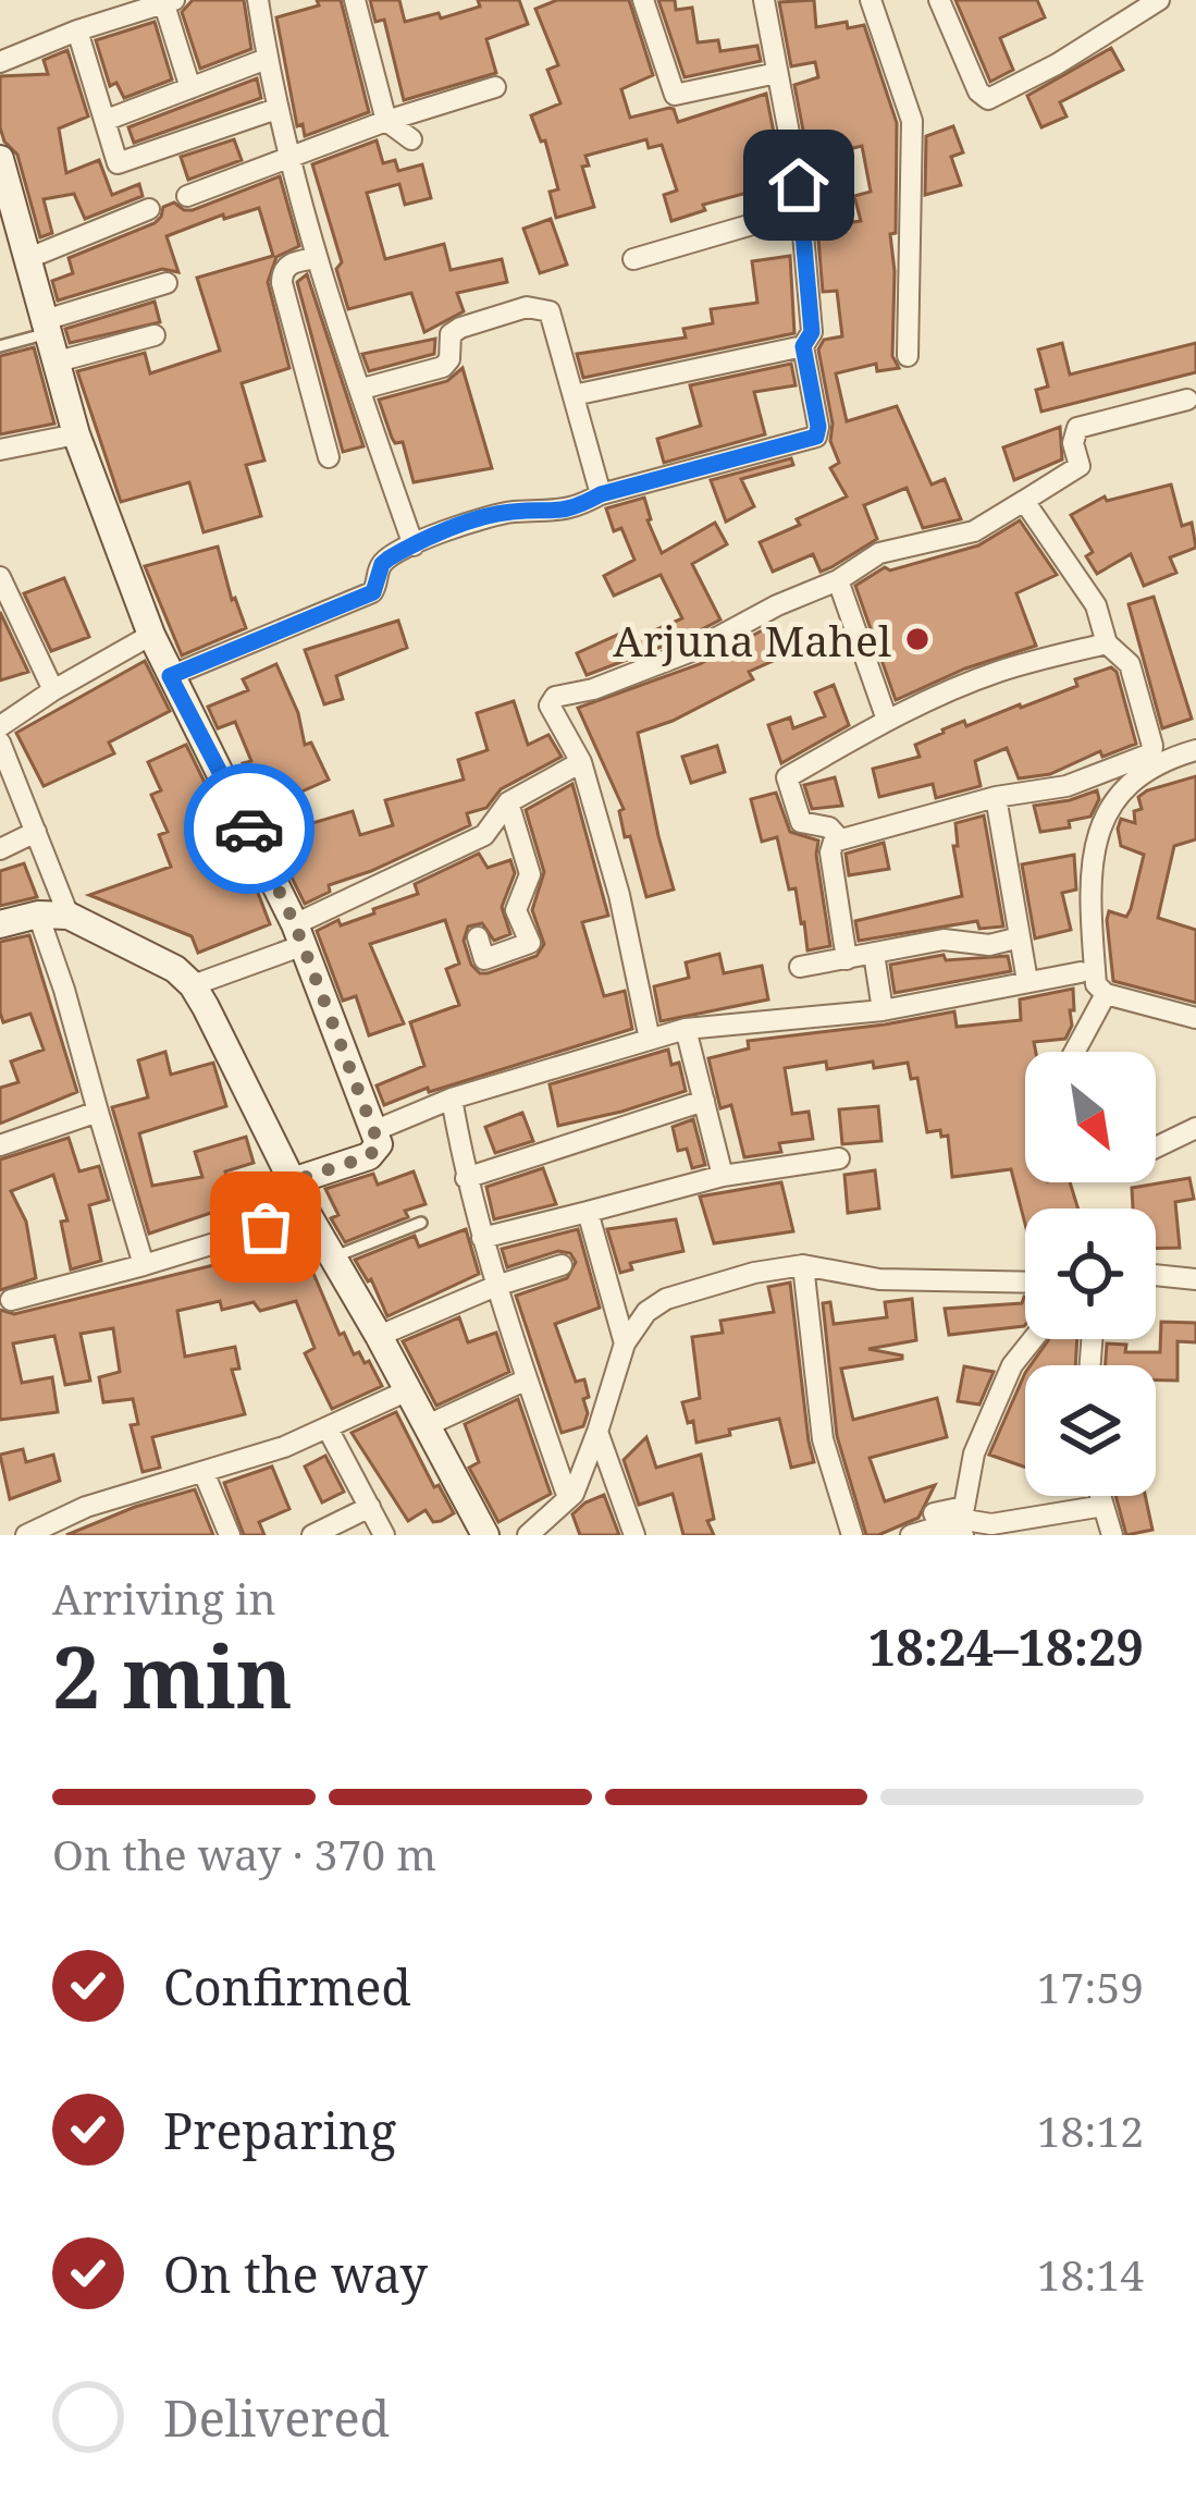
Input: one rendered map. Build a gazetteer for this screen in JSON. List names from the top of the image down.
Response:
{
  "places": ["Arjuna Mahel"],
  "north": "bottom right",
  "page": {
    "heading": ["2 min", "Arriving in", "18:24–18:29"],
    "bar": "On the way · 370 m",
    "list": [
      ["Confirmed", "17:59"],
      ["Preparing", "18:12"],
      ["On the way", "18:14"],
      "Delivered"
    ]
  }
}
